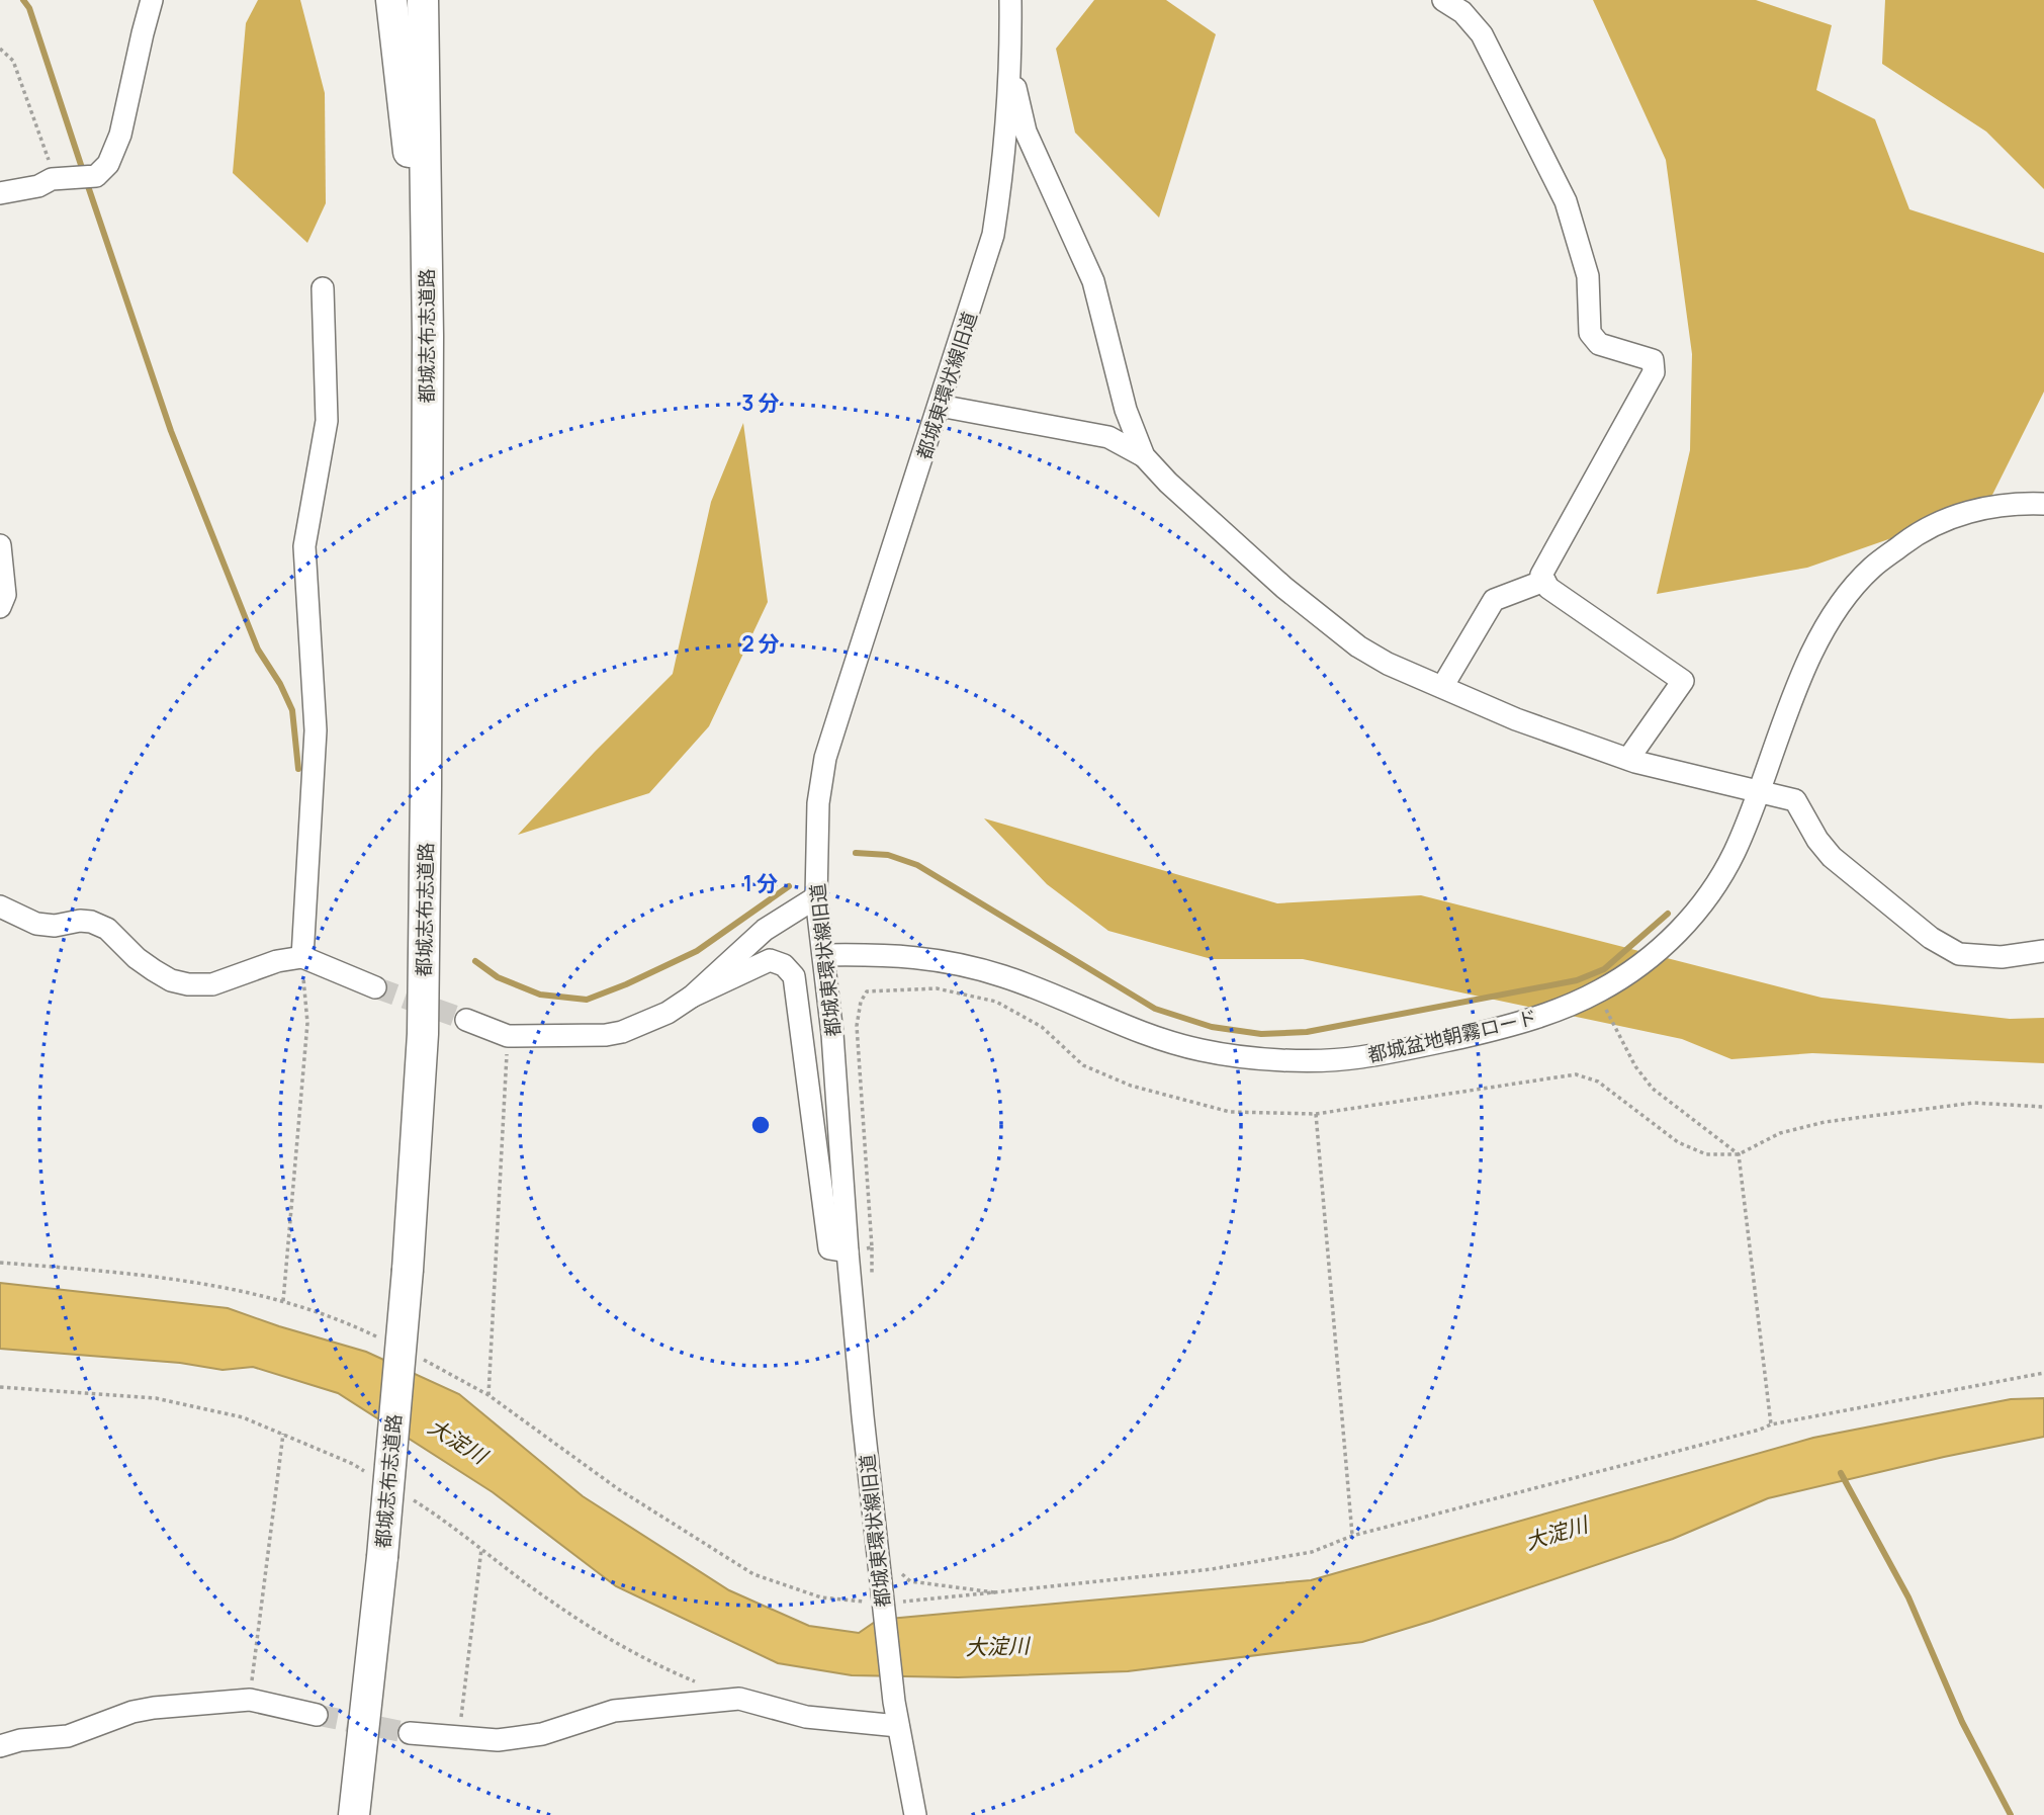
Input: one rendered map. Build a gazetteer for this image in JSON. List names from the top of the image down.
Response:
{
  "streets": {
    "highway": ["都城志布志道路"],
    "street": ["都城東環状線旧道", "都城盆地朝霧ロード"]
  },
  "crossings": [
    ["都城東環状線旧道", "都城盆地朝霧ロード"]
  ],
  "water": ["大淀川"],
  "rings": ["3 分", "2 分", "1 分"]
}
